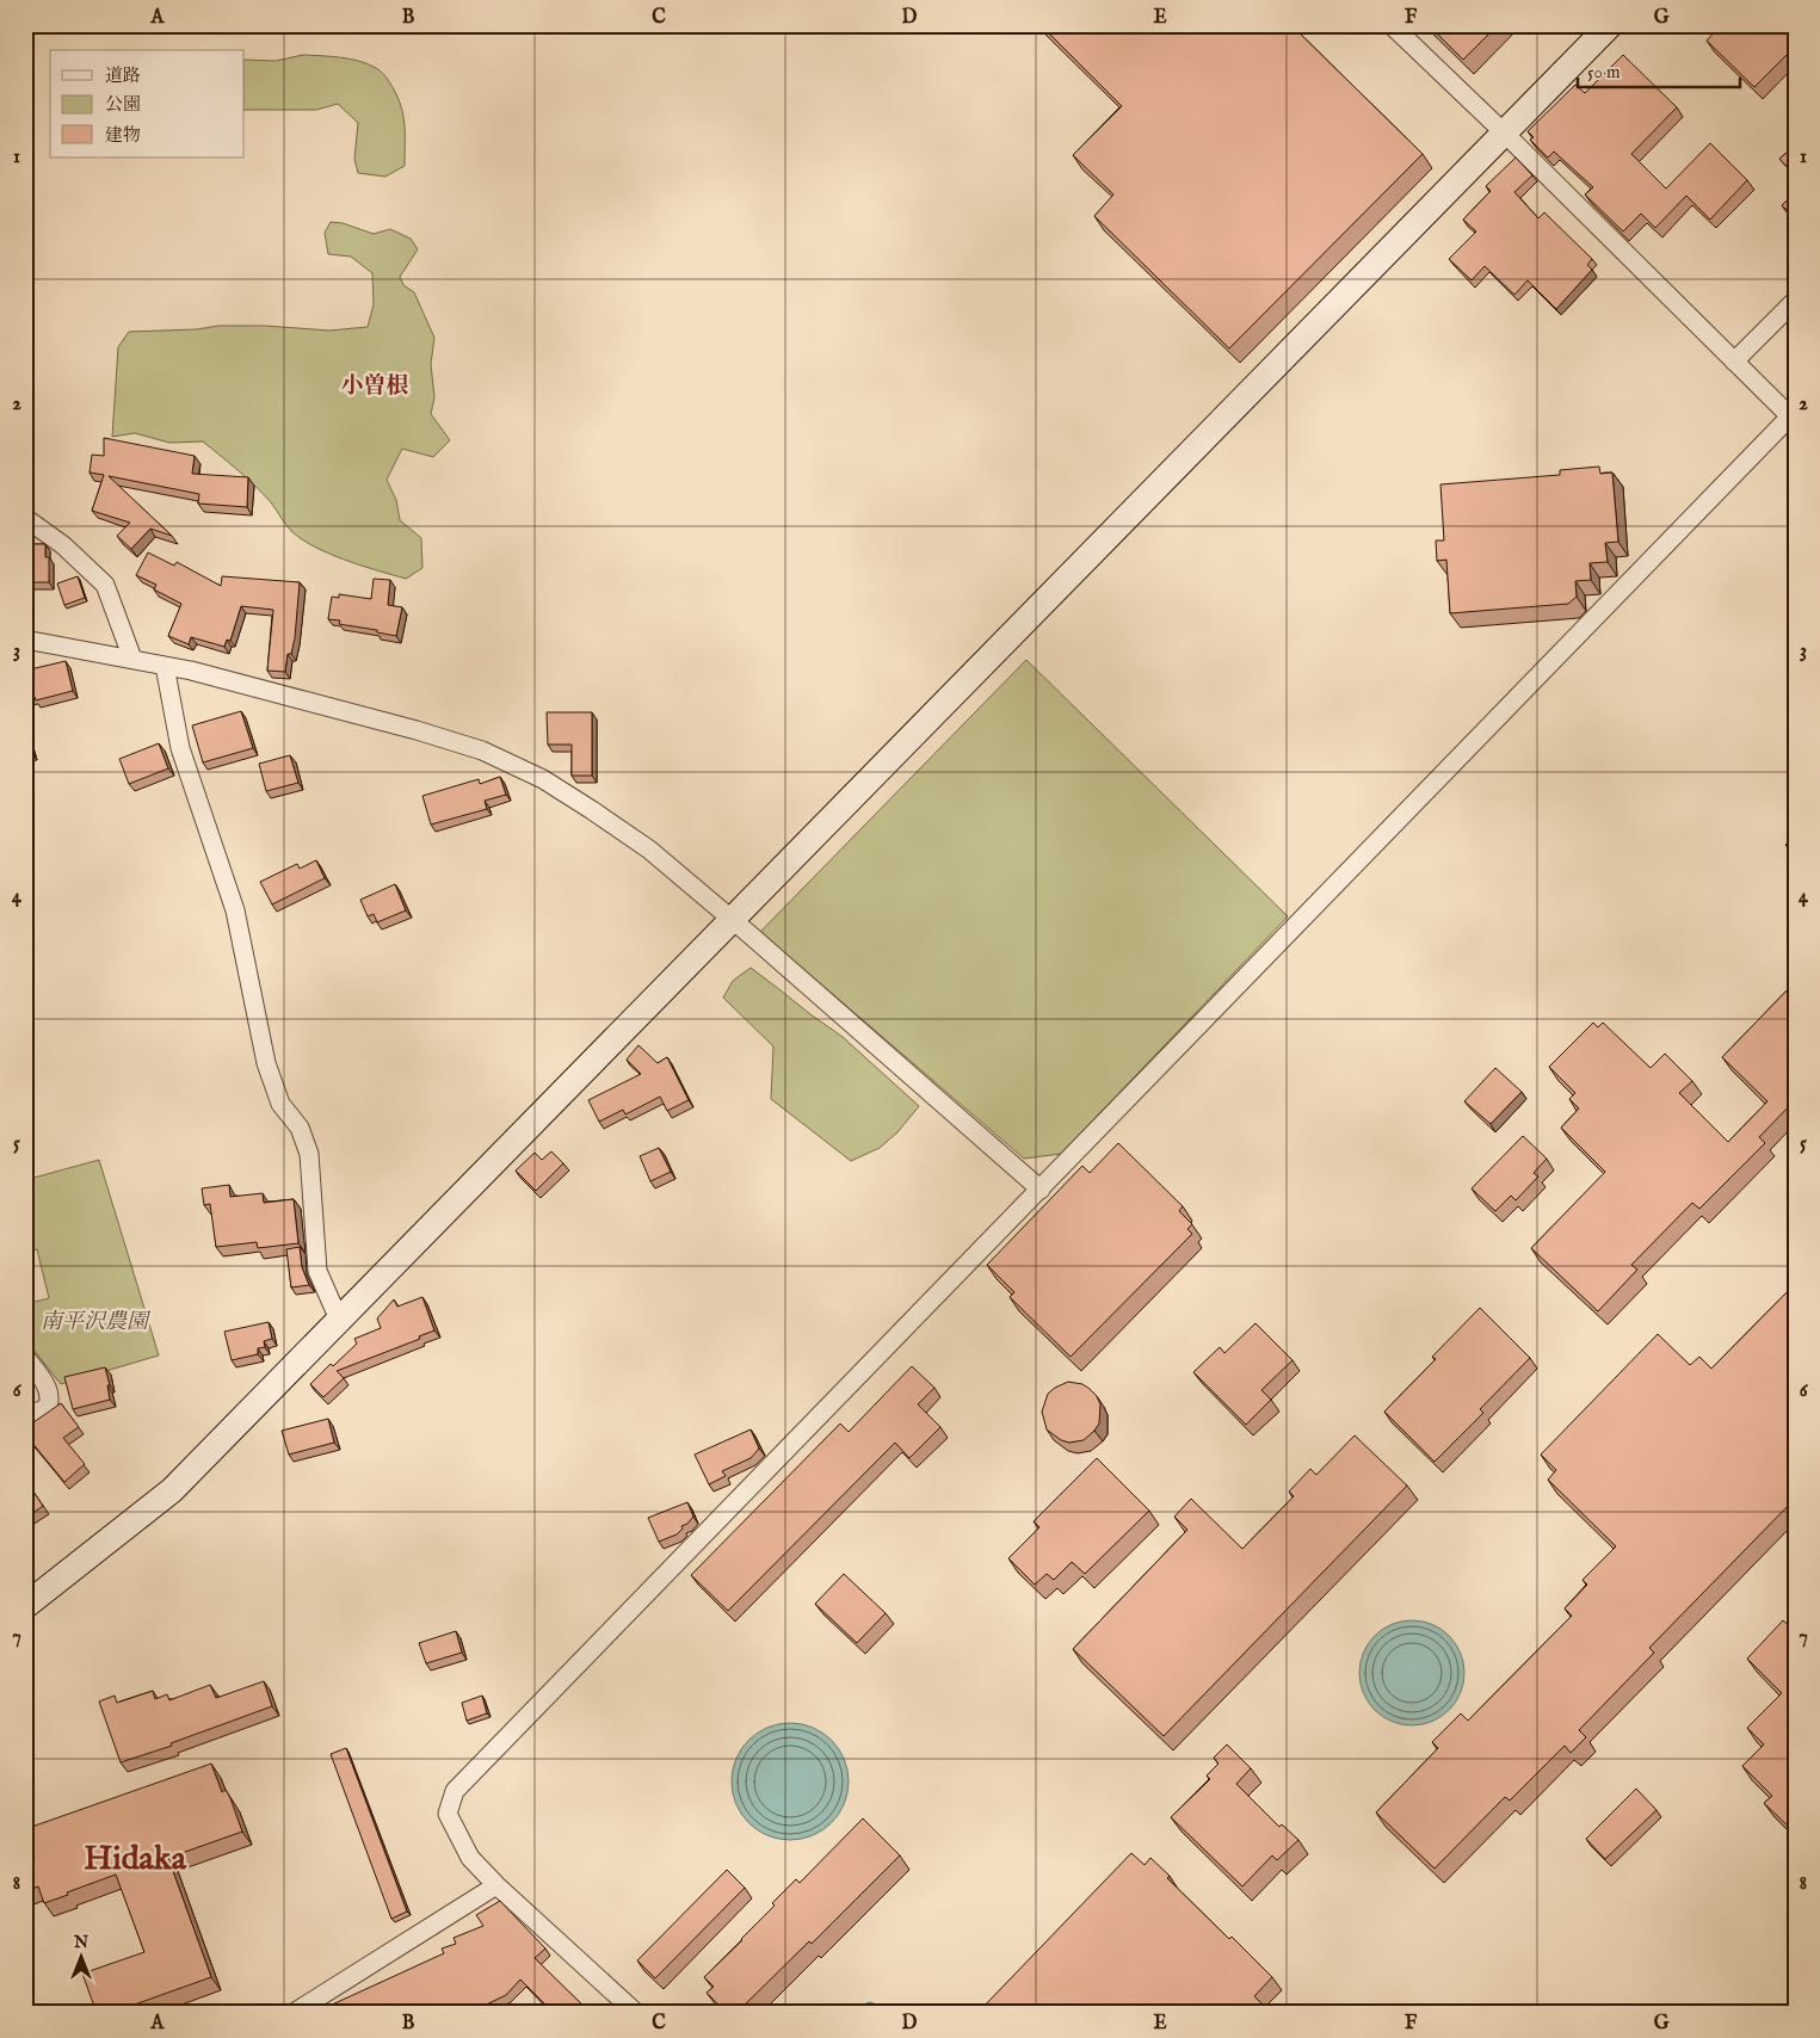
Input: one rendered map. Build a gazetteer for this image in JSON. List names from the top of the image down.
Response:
{
  "districts": ["小曽根", "Hidaka"],
  "parks": ["南平沢農園"],
  "legend": ["道路", "公園", "建物"],
  "scale_bar": "50 m",
  "north": "top",
  "grid": {
    "columns": [
      "A",
      "B",
      "C",
      "D",
      "E",
      "F",
      "G"
    ],
    "rows": [
      "1",
      "2",
      "3",
      "4",
      "5",
      "6",
      "7",
      "8"
    ]
  }
}
